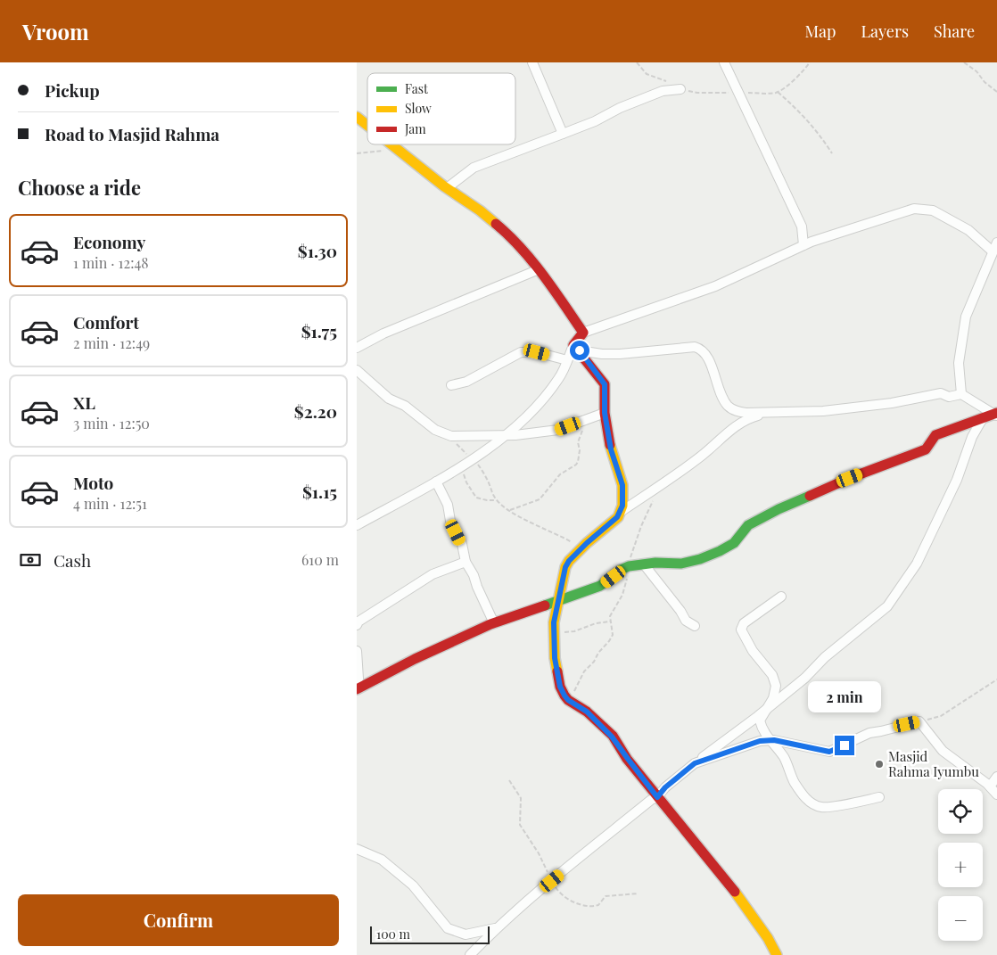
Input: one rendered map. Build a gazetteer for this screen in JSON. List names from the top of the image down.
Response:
{
  "places": ["Masjid Rahma Iyumbu"],
  "legend": ["Fast", "Slow", "Jam"],
  "scale_bar": "100 m",
  "page": {
    "header": "Vroom",
    "nav": ["Map", "Layers", "Share"],
    "banner": ["Pickup", "Road to Masjid Rahma"],
    "heading": "Choose a ride",
    "list": [
      {
        "name": "Economy",
        "note": "1 min · 12:48",
        "value": "$1.30"
      },
      {
        "name": "Comfort",
        "note": "2 min · 12:49",
        "value": "$1.75"
      },
      {
        "name": "XL",
        "note": "3 min · 12:50",
        "value": "$2.20"
      },
      {
        "name": "Moto",
        "note": "4 min · 12:51",
        "value": "$1.15"
      }
    ],
    "pay": ["Cash", "610 m"],
    "bubble": "2 min",
    "map_buttons": ["+", "−"],
    "buttons": "Confirm",
    "scale": "100 m"
  }
}
